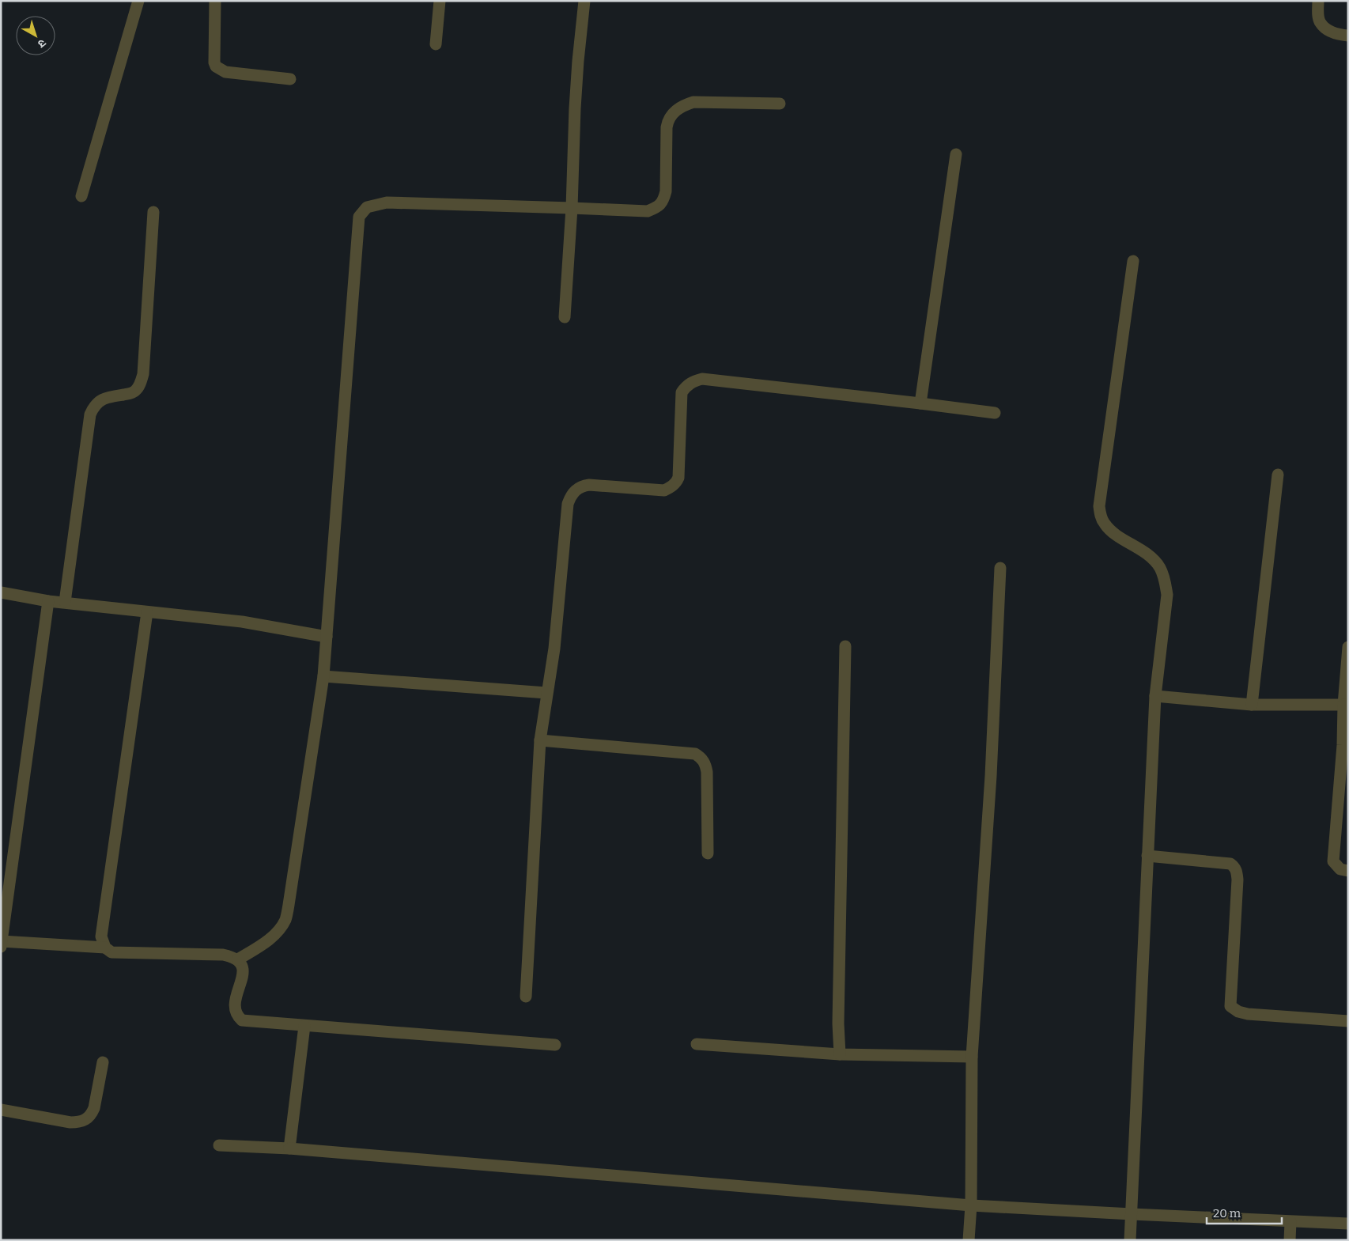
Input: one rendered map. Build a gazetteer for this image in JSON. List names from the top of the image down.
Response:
{
  "scale_bar": "20 m",
  "north": "bottom right"
}
